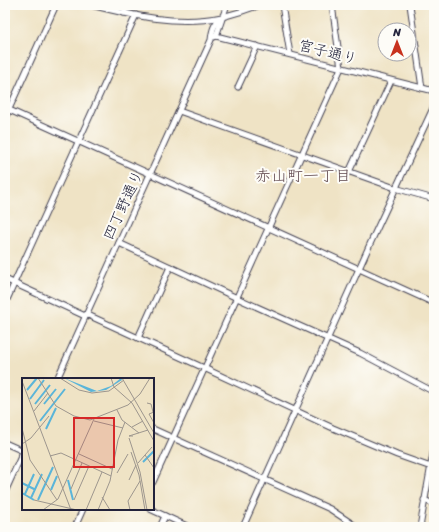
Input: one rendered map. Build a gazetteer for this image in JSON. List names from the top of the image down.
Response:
{
  "streets": {
    "street": ["宮子通り", "四丁野通り"]
  },
  "crossings": [
    ["宮子通り", "四丁野通り"]
  ],
  "districts": ["赤山町一丁目"],
  "north": "top"
}
